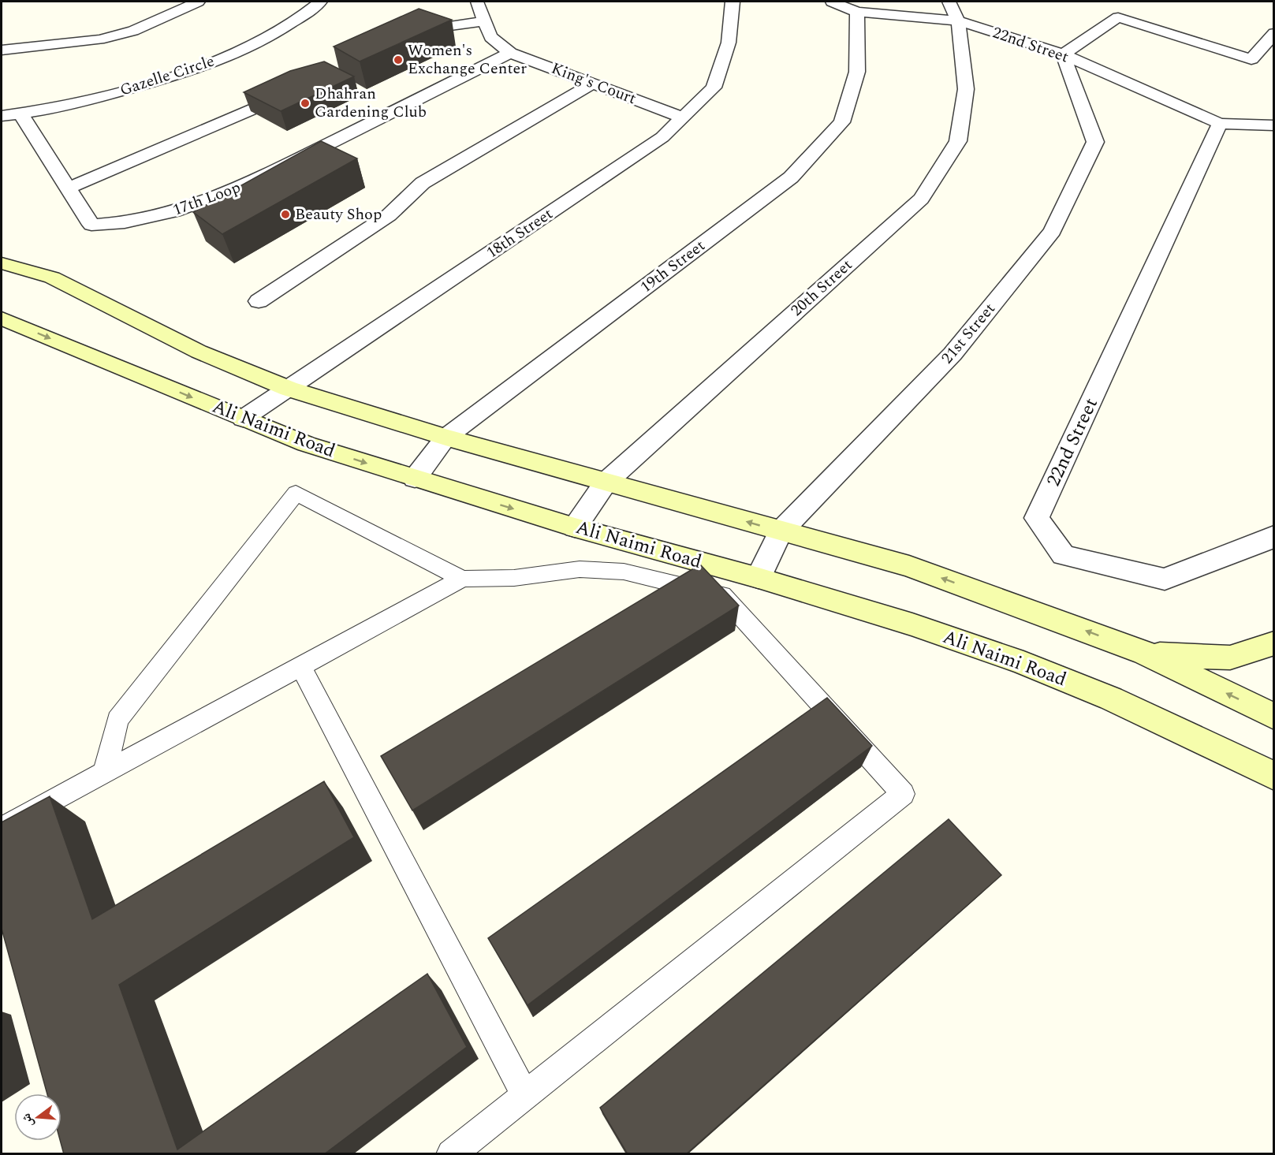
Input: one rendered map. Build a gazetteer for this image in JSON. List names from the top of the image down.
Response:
{
  "streets": {
    "main road": ["Ali Naimi Road"],
    "street": [
      "22nd Street",
      "Gazelle Circle",
      "King's Court",
      "17th Loop",
      "18th Street",
      "19th Street",
      "20th Street",
      "21st Street"
    ]
  },
  "crossings": [
    ["22nd Street", "19th Street"],
    ["22nd Street", "20th Street"],
    ["22nd Street", "21st Street"],
    ["Gazelle Circle", "17th Loop"],
    ["King's Court", "17th Loop"],
    ["King's Court", "18th Street"],
    ["18th Street", "Ali Naimi Road"],
    ["19th Street", "Ali Naimi Road"],
    ["20th Street", "Ali Naimi Road"],
    ["21st Street", "Ali Naimi Road"]
  ],
  "places": ["Women's Exchange Center", "Dhahran Gardening Club", "Beauty Shop"],
  "north": "left"
}
